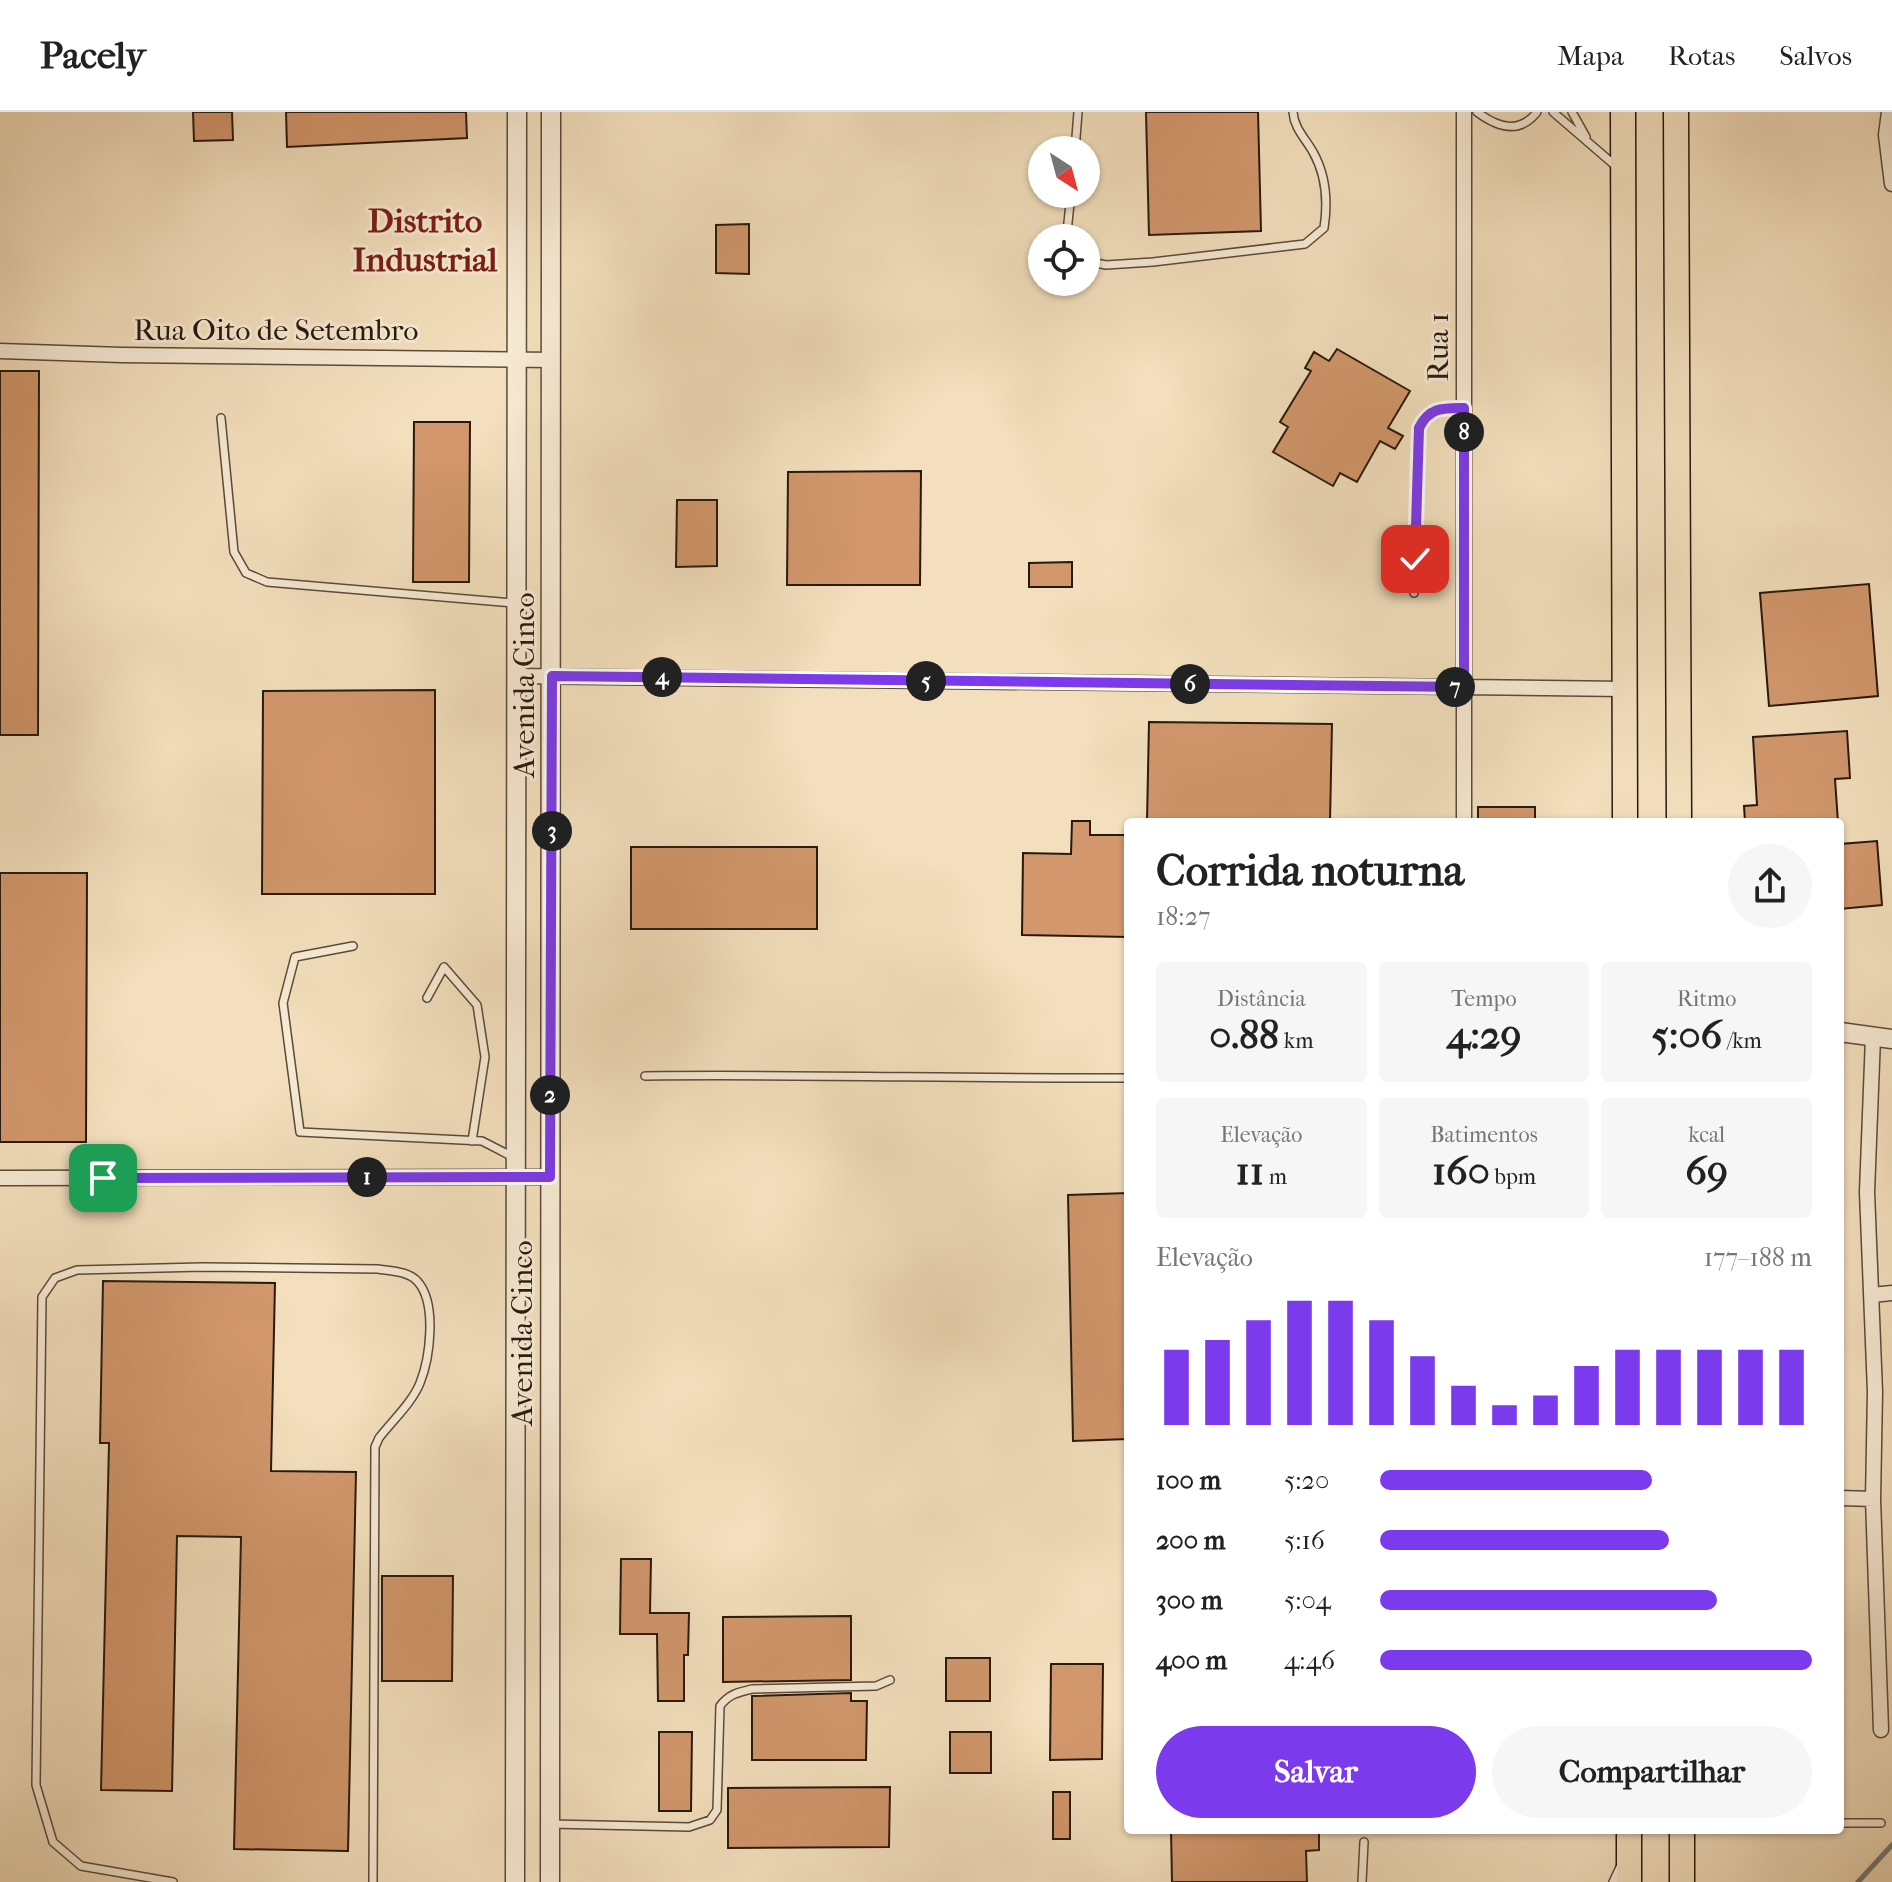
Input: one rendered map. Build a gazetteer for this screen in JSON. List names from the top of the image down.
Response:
{
  "streets": {
    "street": ["Rua Oito de Setembro", "Rua 1", "Avenida Cinco"]
  },
  "crossings": [
    ["Rua Oito de Setembro", "Avenida Cinco"]
  ],
  "districts": ["Distrito Industrial"],
  "north": "bottom right",
  "page": {
    "header": "Pacely",
    "nav": ["Mapa", "Rotas", "Salvos"],
    "pins": [
      "8",
      "4",
      "5",
      "6",
      "7",
      "3",
      "2",
      "1"
    ],
    "heading": ["Corrida noturna", "18:27"],
    "stats": [
      ["Distância", "0.88 km"],
      ["Tempo", "4:29"],
      ["Ritmo", "5:06 /km"],
      ["Elevação", "11 m"],
      ["Batimentos", "160 bpm"],
      ["kcal", "69"]
    ],
    "chart": ["Elevação", "177–188 m"],
    "list": [
      {
        "name": "100 m",
        "note": "5:20"
      },
      {
        "name": "200 m",
        "note": "5:16"
      },
      {
        "name": "300 m",
        "note": "5:04"
      },
      {
        "name": "400 m",
        "note": "4:46"
      }
    ],
    "buttons": ["Salvar", "Compartilhar"]
  }
}
